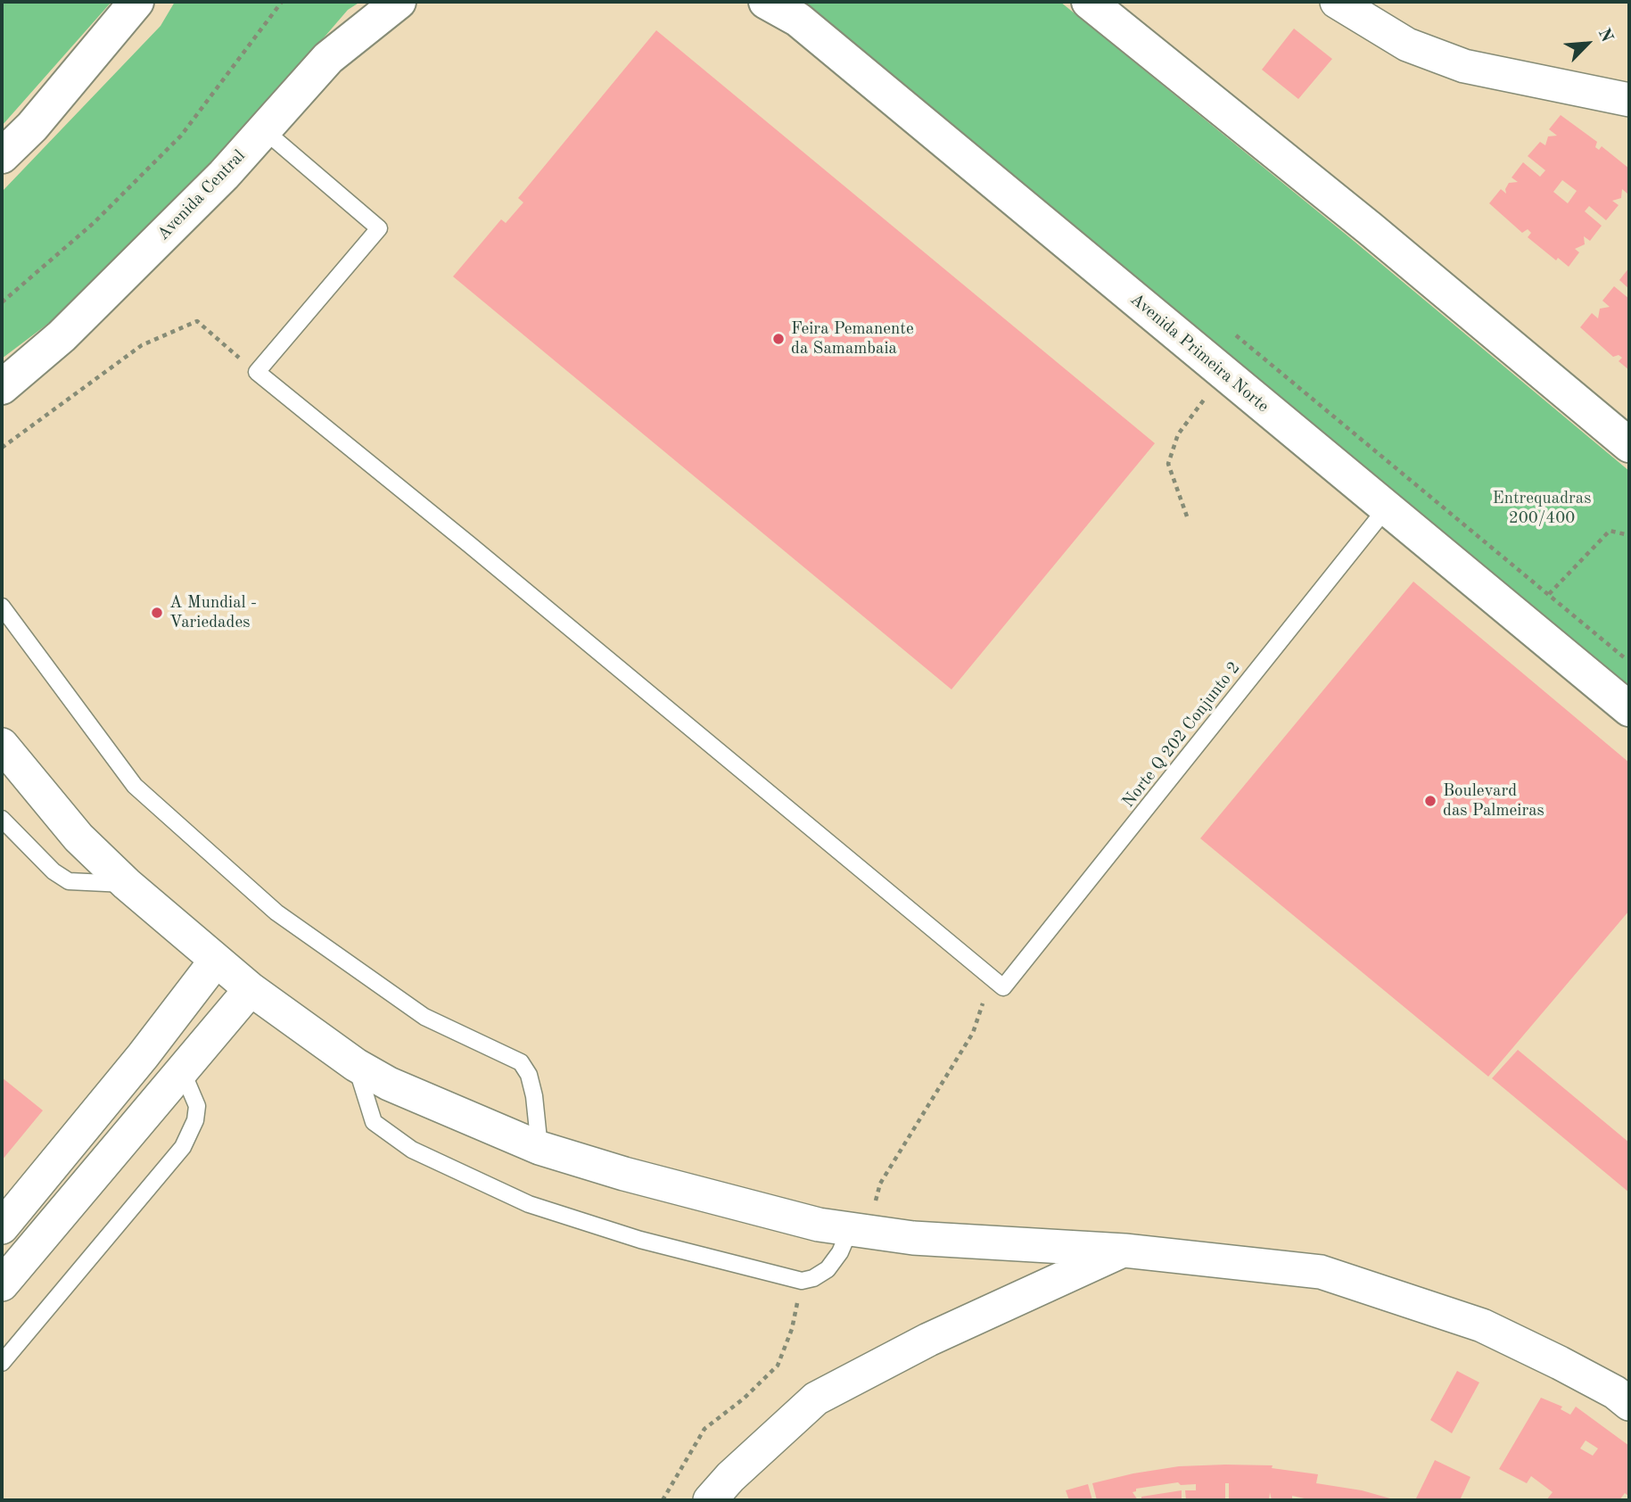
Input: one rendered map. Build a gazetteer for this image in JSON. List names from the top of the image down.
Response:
{
  "streets": {
    "main road": ["Avenida Central", "Avenida Primeira Norte"],
    "lane": ["Norte Q 202 Conjunto 2"]
  },
  "crossings": [
    ["Avenida Primeira Norte", "Norte Q 202 Conjunto 2"]
  ],
  "parks": ["Entrequadras 200/400"],
  "places": ["Feira Pemanente da Samambaia", "A Mundial - Variedades", "Boulevard das Palmeiras"],
  "north": "top right"
}
